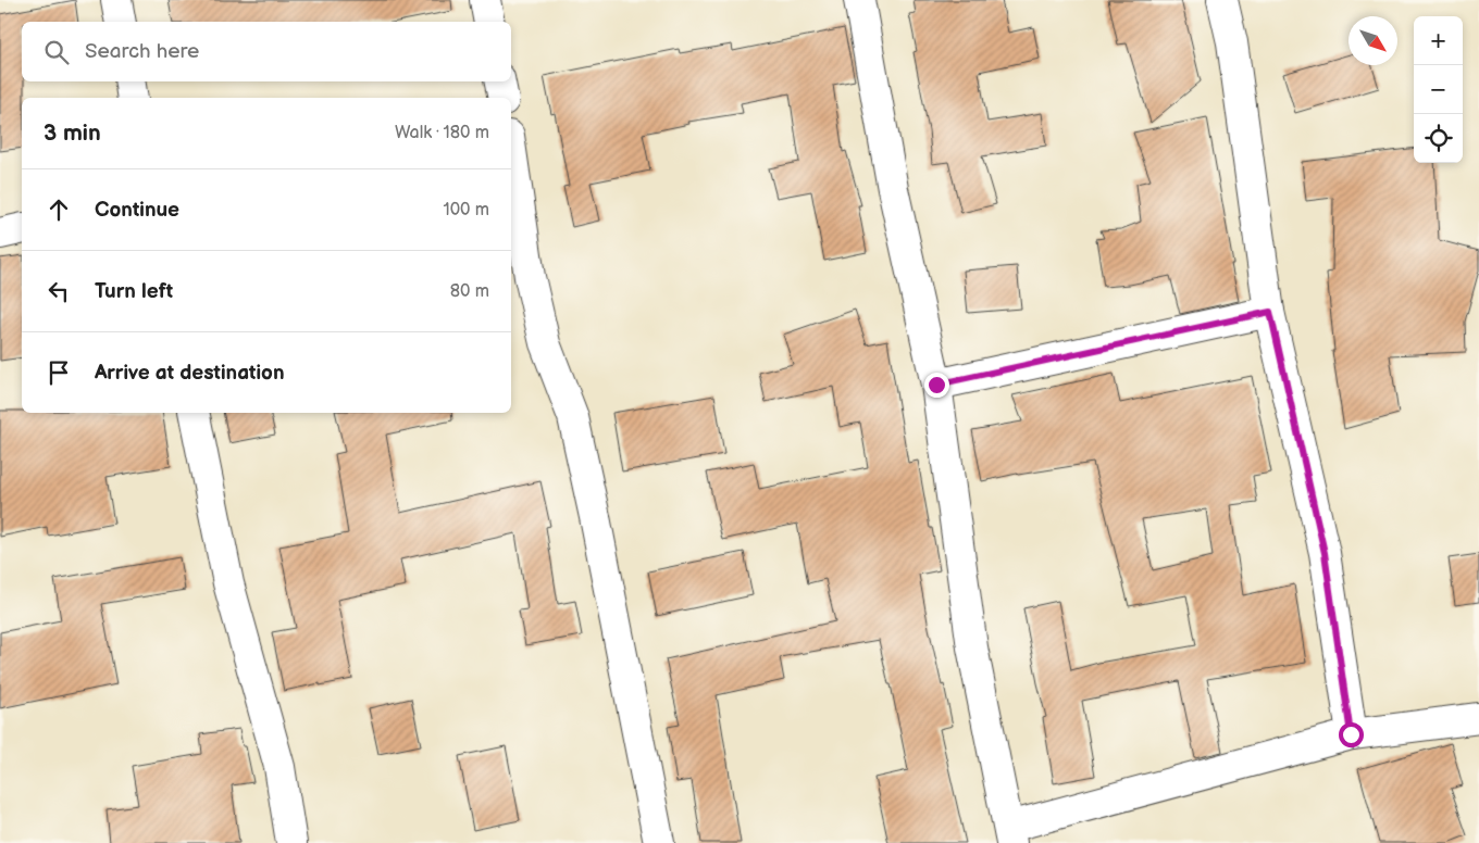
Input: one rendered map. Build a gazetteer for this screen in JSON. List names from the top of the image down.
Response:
{
  "north": "bottom right",
  "page": {
    "map_buttons": ["+", "−"],
    "search": "Search here",
    "heading": ["3 min", "Walk · 180 m"],
    "list": [
      ["Continue", "100 m"],
      ["Turn left", "80 m"],
      "Arrive at destination"
    ]
  }
}
